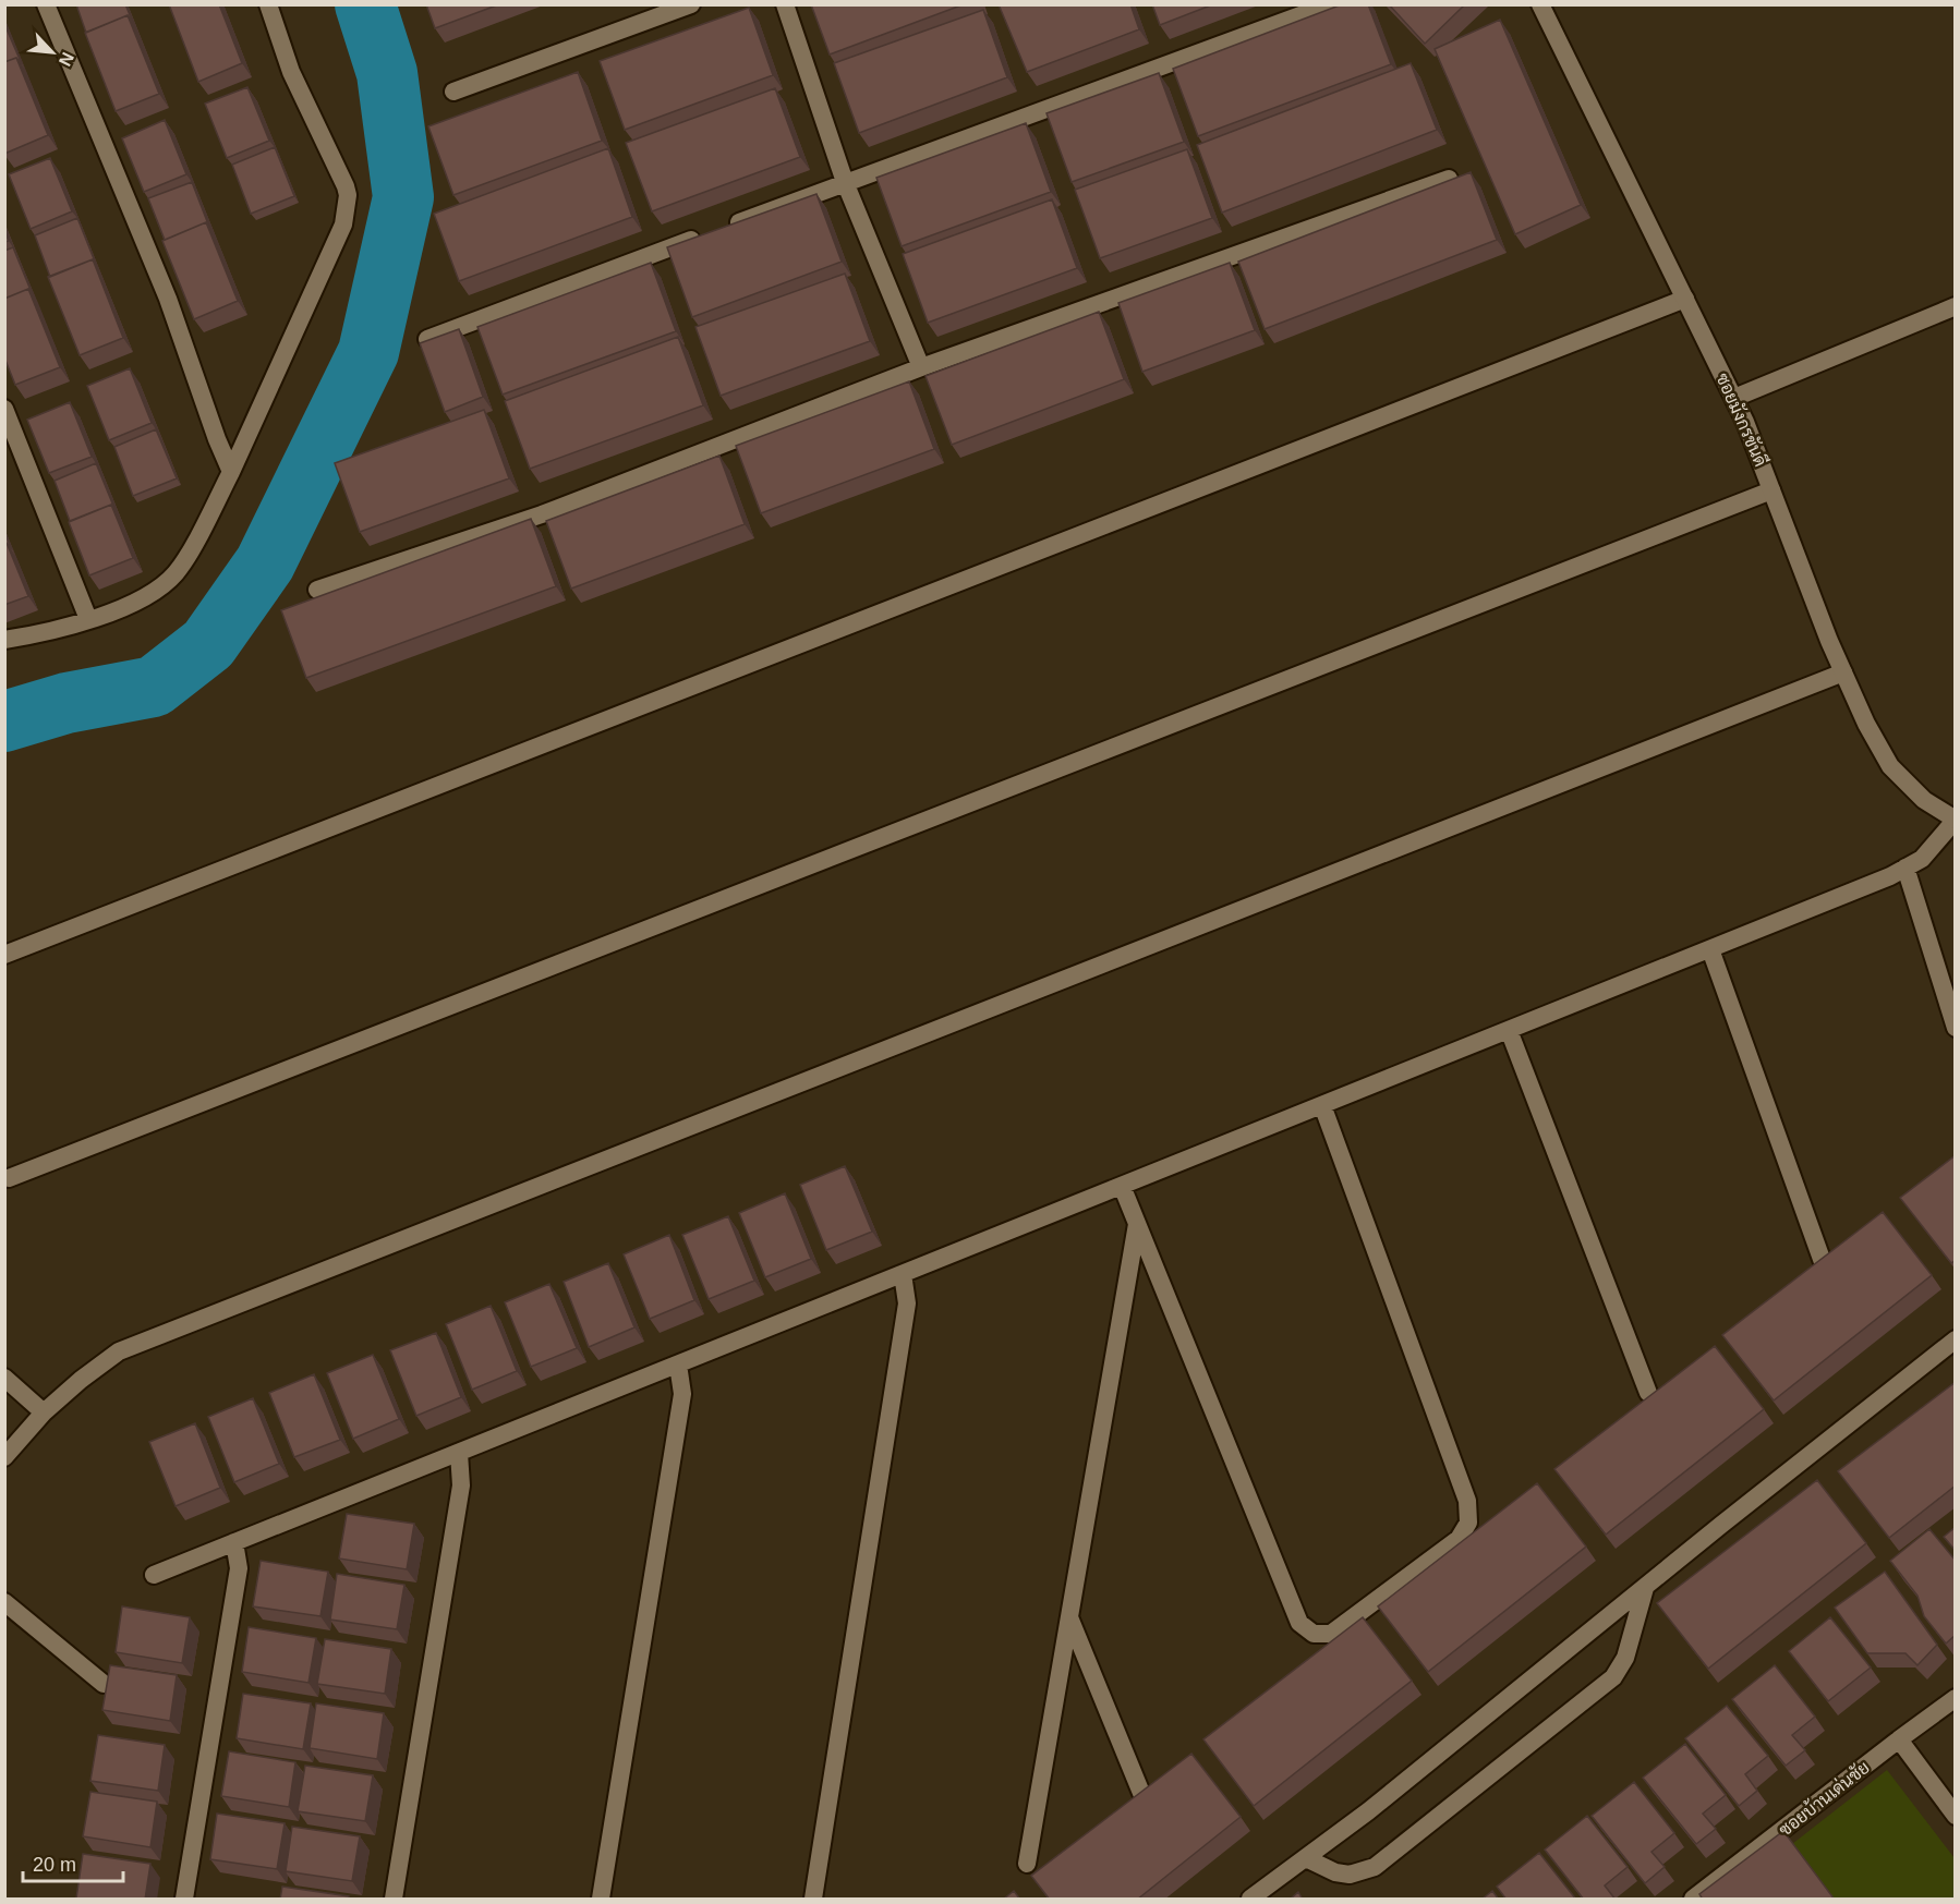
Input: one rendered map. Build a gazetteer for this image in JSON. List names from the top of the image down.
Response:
{
  "streets": {
    "street": ["ซอยมังกรขันดี", "ซอยบ้านเด่นชัย"]
  },
  "scale_bar": "20 m",
  "north": "bottom right"
}
